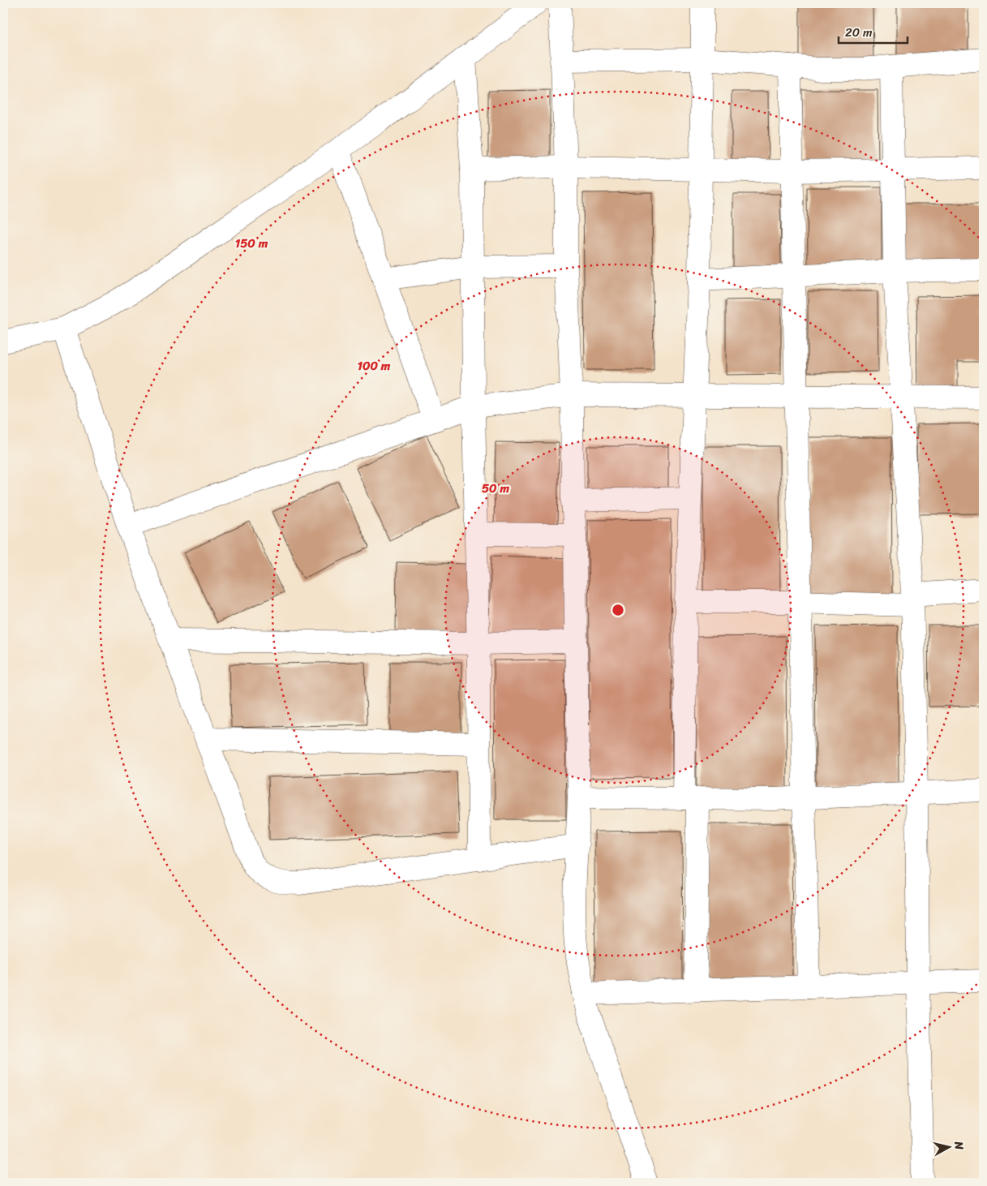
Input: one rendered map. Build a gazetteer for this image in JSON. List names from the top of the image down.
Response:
{
  "scale_bar": "20 m",
  "north": "right",
  "rings": ["150 m", "100 m", "50 m"]
}
